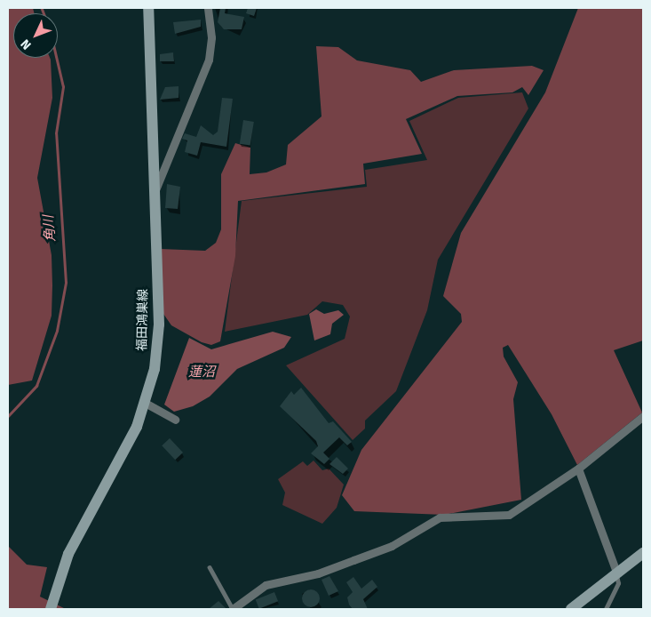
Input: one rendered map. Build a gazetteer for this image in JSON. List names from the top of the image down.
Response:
{
  "streets": {
    "main road": ["福田鴻巣線"]
  },
  "water": ["角川", "蓮沼"],
  "north": "bottom left"
}
